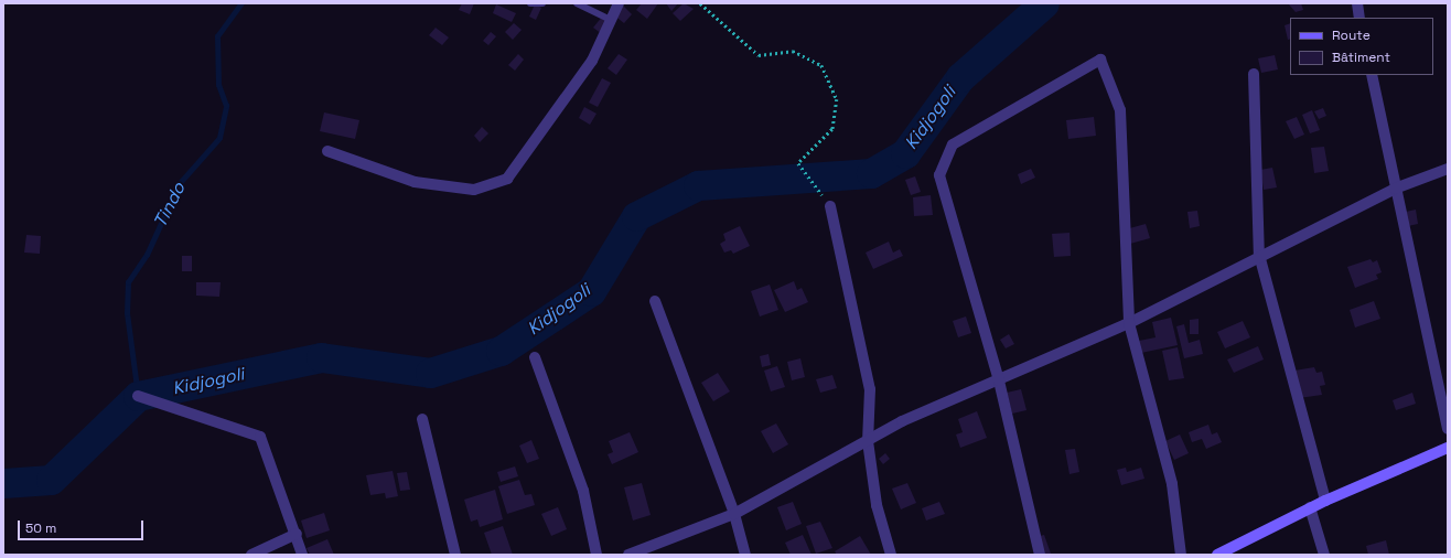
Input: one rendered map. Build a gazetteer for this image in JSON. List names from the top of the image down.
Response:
{
  "water": ["Kidjogoli", "Tindo"],
  "legend": ["Route", "Bâtiment"],
  "scale_bar": "50 m"
}
